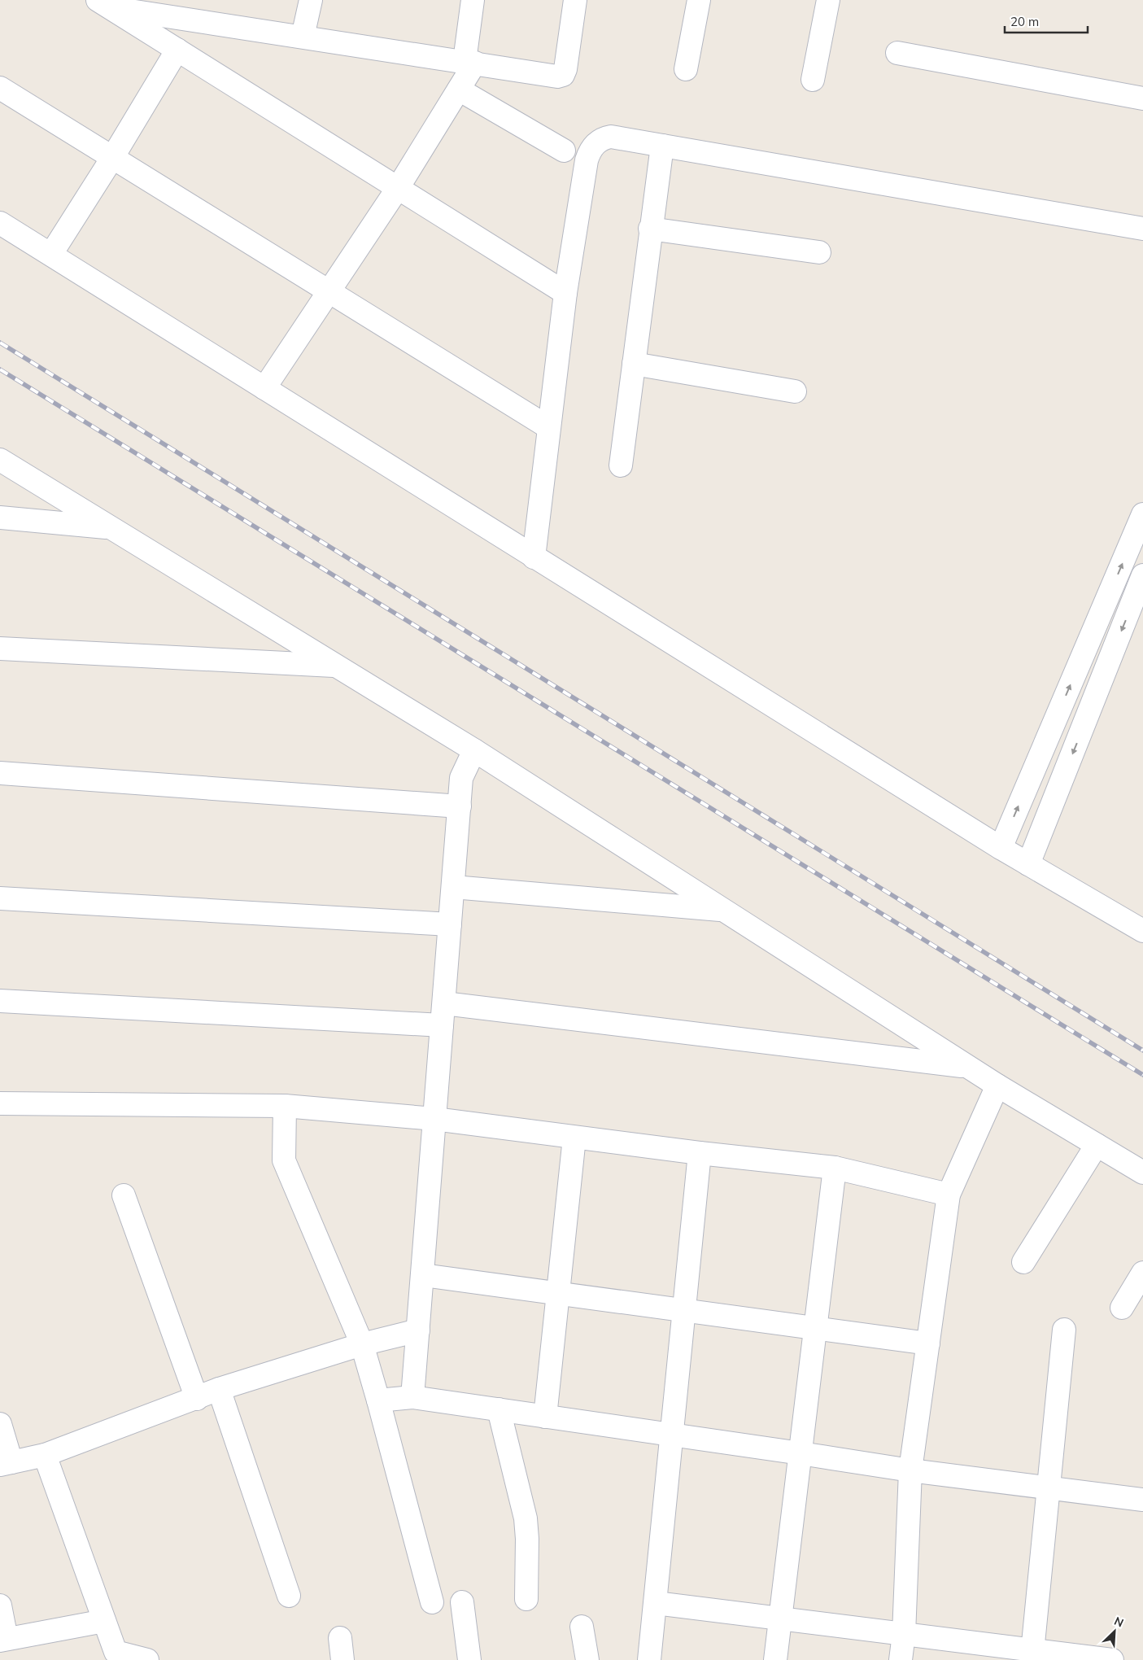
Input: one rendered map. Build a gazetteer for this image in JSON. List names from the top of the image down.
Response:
{
  "scale_bar": "20 m",
  "north": "top right"
}
